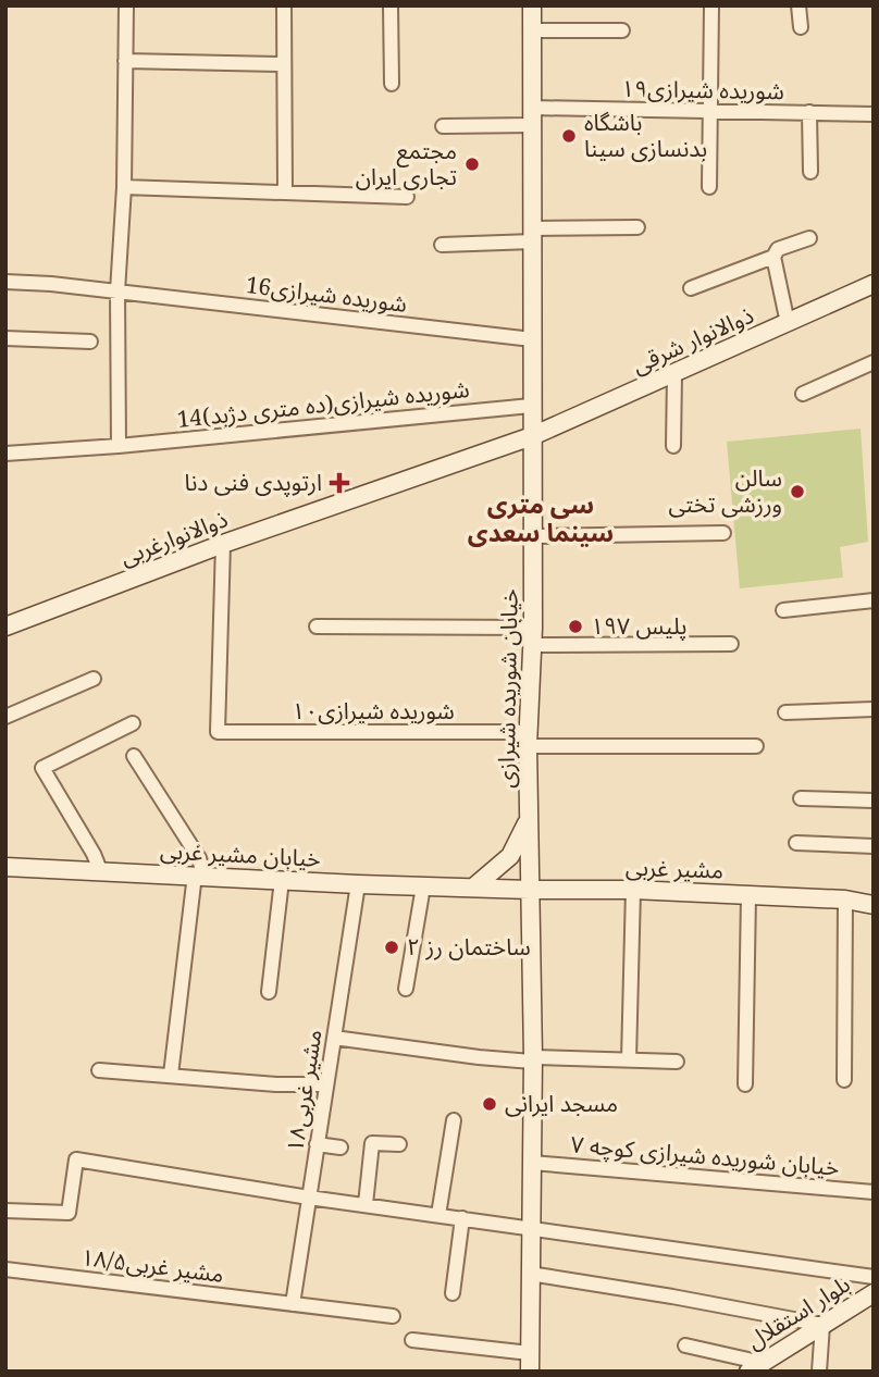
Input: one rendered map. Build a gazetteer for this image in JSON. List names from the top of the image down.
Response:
{
  "streets": {
    "main road": [
      "ذوالانوار شرقی",
      "ذوالانوارغربی",
      "خیابان شوریده شیرازی",
      "خیابان مشیر غربی",
      "مشیر غربی",
      "بلوار استقلال"
    ],
    "street": [
      "شوریده شیرازی۱۹",
      "شوریده شیرازی16",
      "14شوریده شیرازی(ده متری دژبد)",
      "۱۰شوریده شیرازی",
      "مشیر غربی۱۸",
      "خیابان شوریده شیرازی کوچه ۷",
      "مشیر غربی۱۸/۵"
    ]
  },
  "crossings": [
    ["شوریده شیرازی۱۹", "خیابان شوریده شیرازی"],
    ["شوریده شیرازی16", "خیابان شوریده شیرازی"],
    ["ذوالانوار شرقی", "ذوالانوارغربی"],
    ["ذوالانوار شرقی", "خیابان شوریده شیرازی"],
    ["14شوریده شیرازی(ده متری دژبد)", "خیابان شوریده شیرازی"],
    ["ذوالانوارغربی", "خیابان شوریده شیرازی"],
    ["ذوالانوارغربی", "۱۰شوریده شیرازی"],
    ["خیابان شوریده شیرازی", "۱۰شوریده شیرازی"],
    ["خیابان شوریده شیرازی", "مشیر غربی"],
    ["خیابان شوریده شیرازی", "خیابان شوریده شیرازی کوچه ۷"],
    ["خیابان مشیر غربی", "مشیر غربی"],
    ["خیابان مشیر غربی", "مشیر غربی۱۸"],
    ["مشیر غربی۱۸", "مشیر غربی۱۸/۵"]
  ],
  "districts": ["سی متری سینما سعدی"],
  "places": {
    "other": [
      "باشگاه بدنسازی سینا",
      "مجتمع تجاری ایران",
      "سالن ورزشی تختی",
      "پلیس ۱۹۷",
      "ساختمان رز ۲",
      "مسجد ایرانی"
    ],
    "health": ["ارتوپدی فنی دنا"]
  }
}
